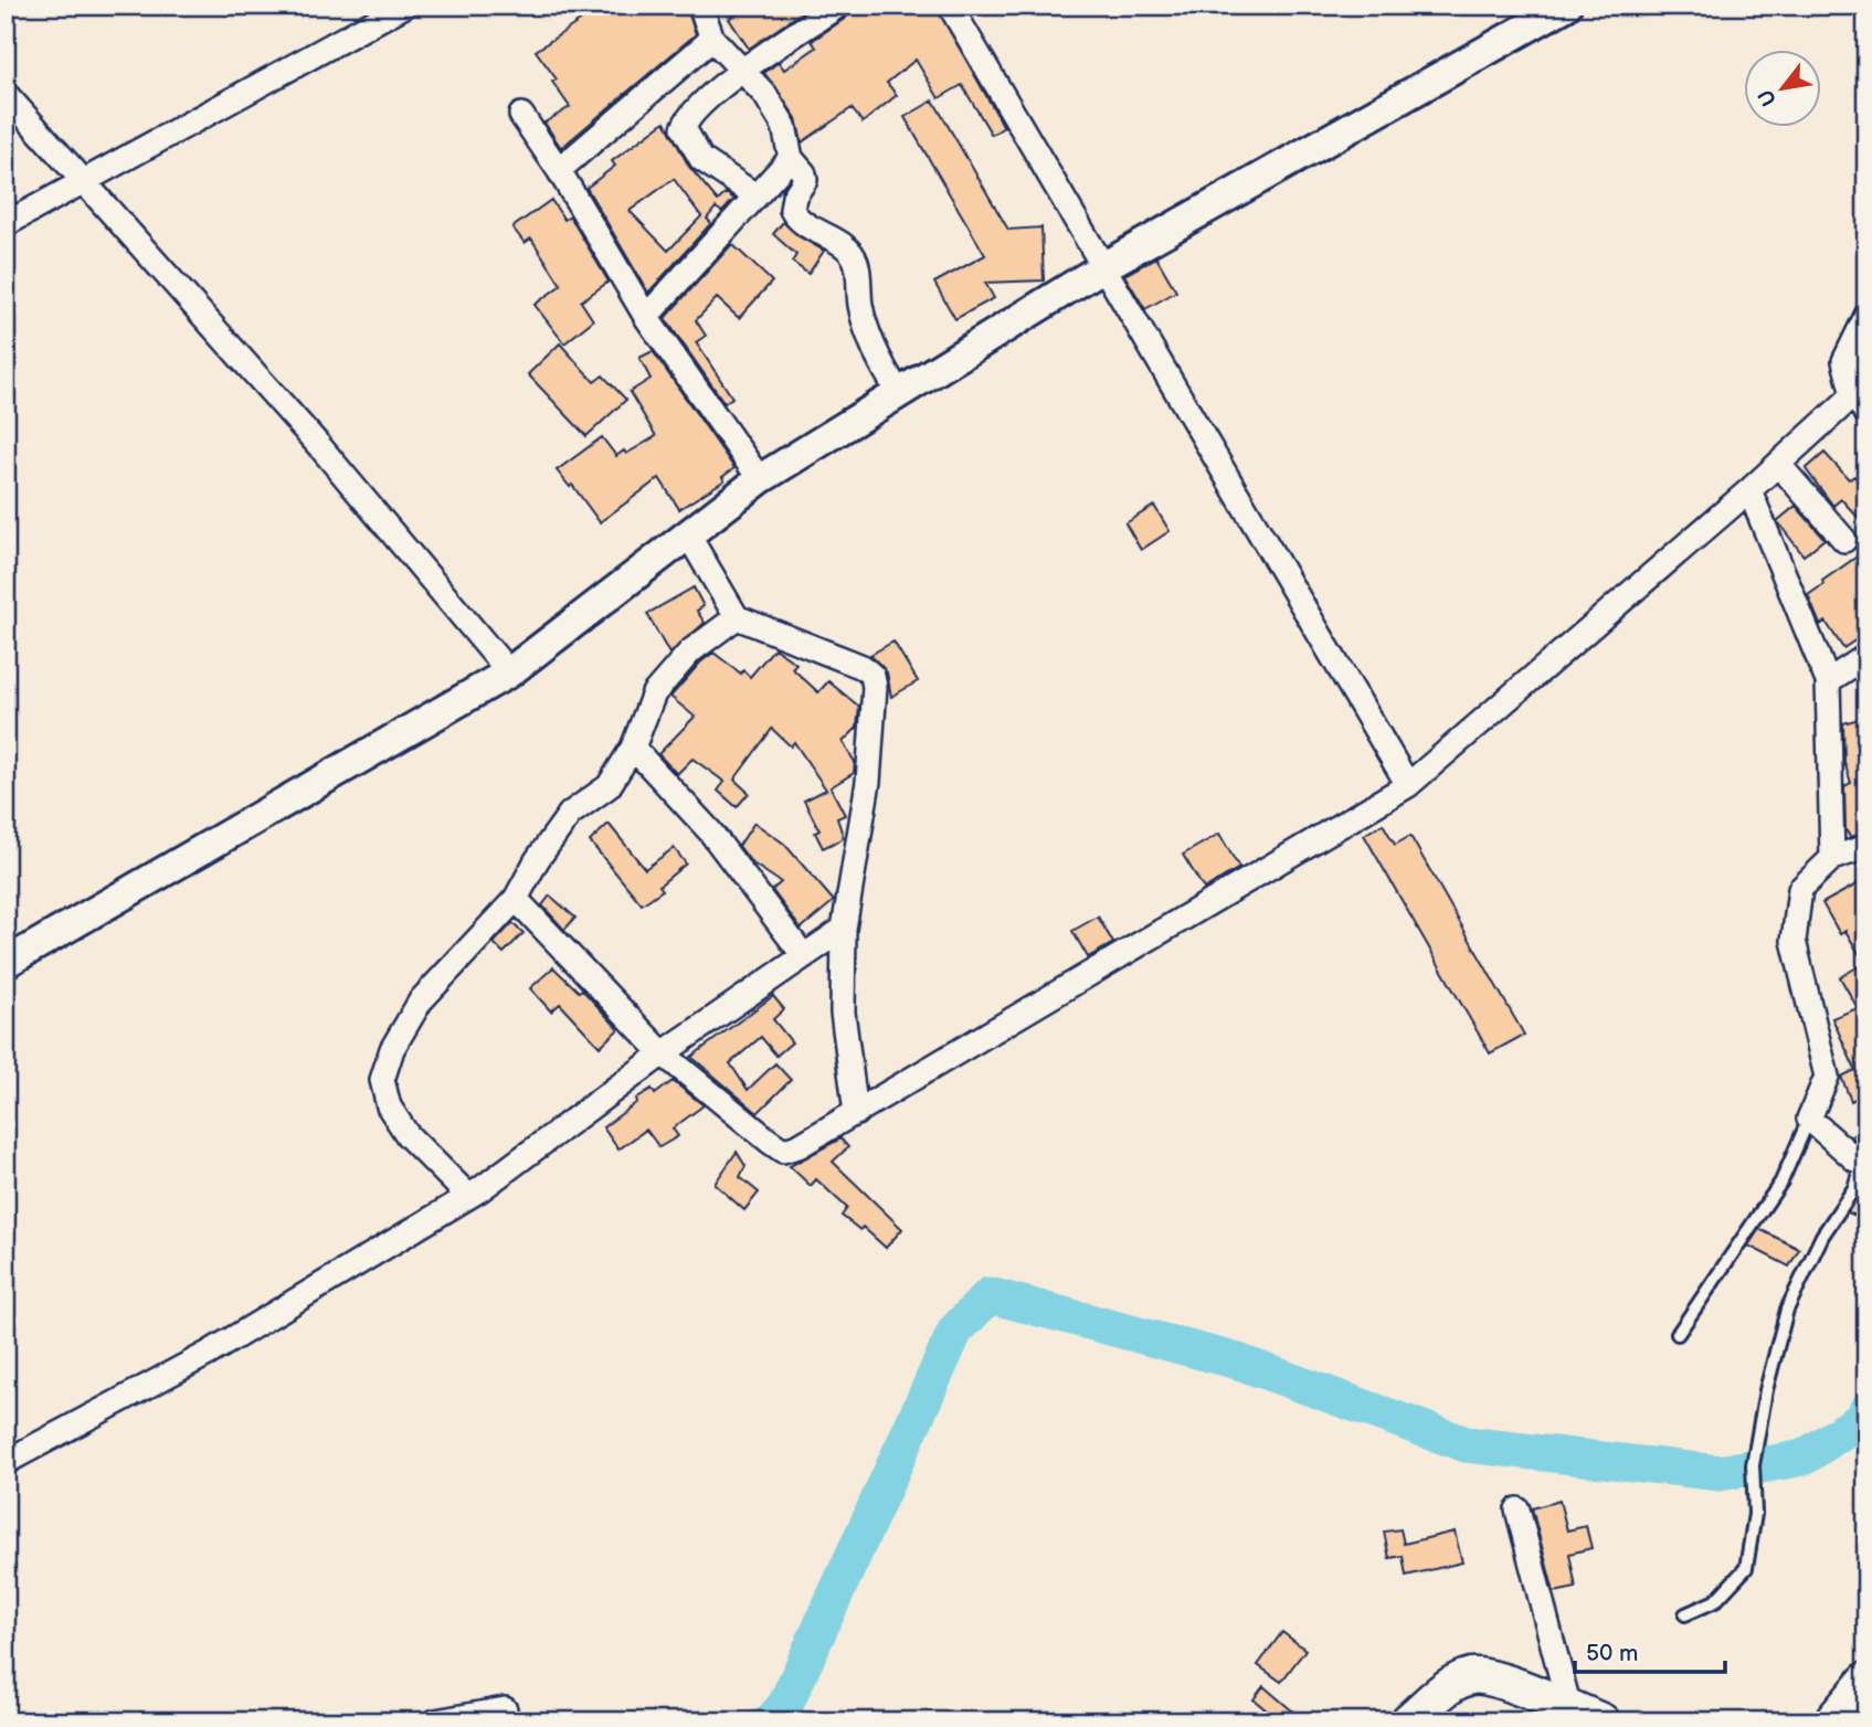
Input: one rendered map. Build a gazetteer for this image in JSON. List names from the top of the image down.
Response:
{
  "scale_bar": "50 m",
  "north": "bottom left"
}
